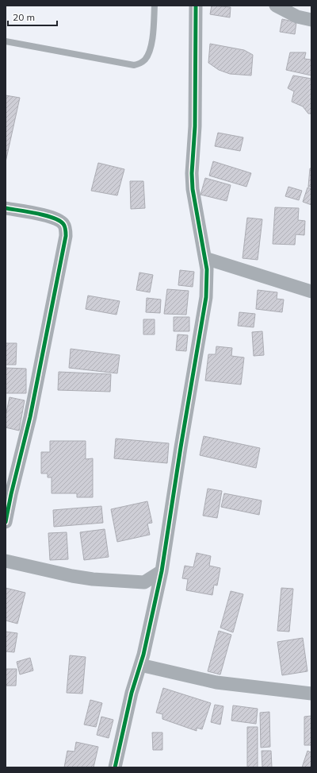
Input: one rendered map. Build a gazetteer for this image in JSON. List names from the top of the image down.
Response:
{
  "scale_bar": "20 m"
}
